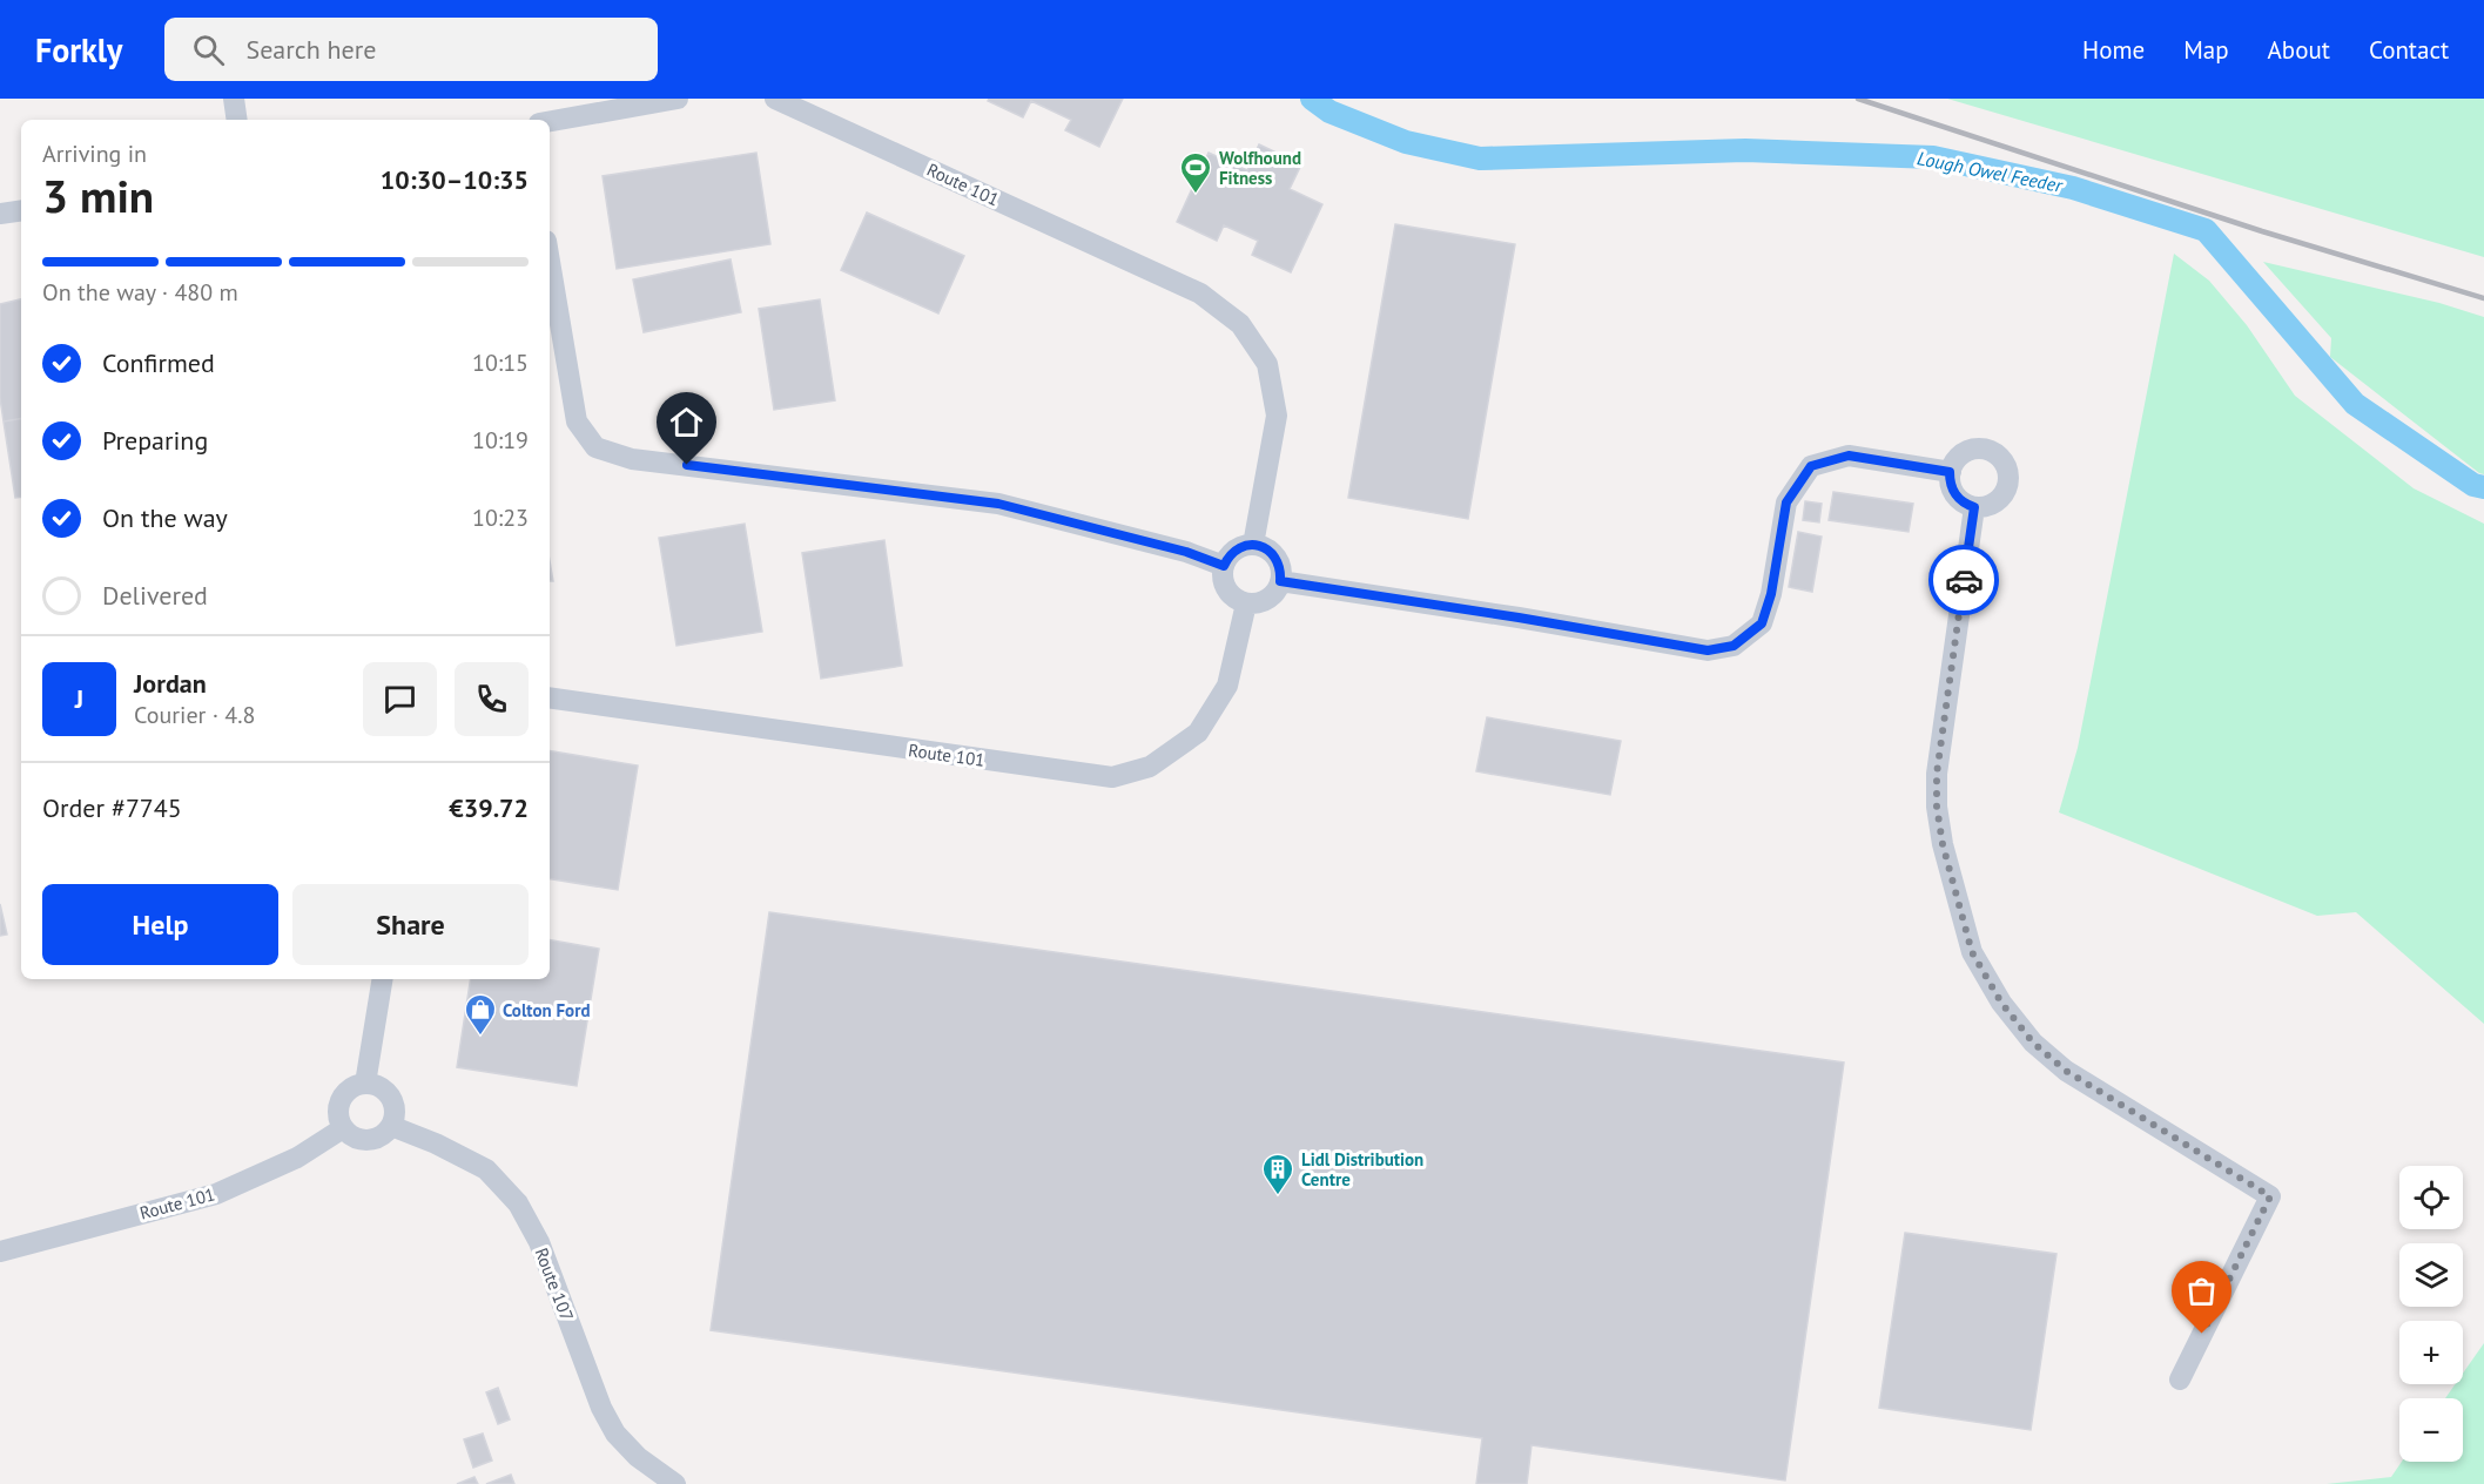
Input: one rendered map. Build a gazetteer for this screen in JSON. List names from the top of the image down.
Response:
{
  "streets": {
    "street": ["Route 101", "Route 107"]
  },
  "crossings": [
    ["Route 101", "Route 107"]
  ],
  "water": ["Lough Owel Feeder"],
  "places": {
    "sports": ["Wolfhound Fitness"],
    "shop": ["Colton Ford"],
    "building": ["Lidl Distribution Centre"]
  },
  "page": {
    "header": "Forkly",
    "search": "Search here",
    "nav": [
      "Home",
      "Map",
      "About",
      "Contact"
    ],
    "heading": ["3 min", "Arriving in", "10:30–10:35"],
    "panel": [
      "Jordan",
      "Courier · 4.8",
      "Order #7745",
      "€39.72"
    ],
    "bar": "On the way · 480 m",
    "list": [
      ["Confirmed", "10:15"],
      ["Preparing", "10:19"],
      ["On the way", "10:23"],
      "Delivered"
    ],
    "round": "J",
    "buttons": ["Help", "Share"],
    "map_buttons": ["+", "−"]
  }
}
